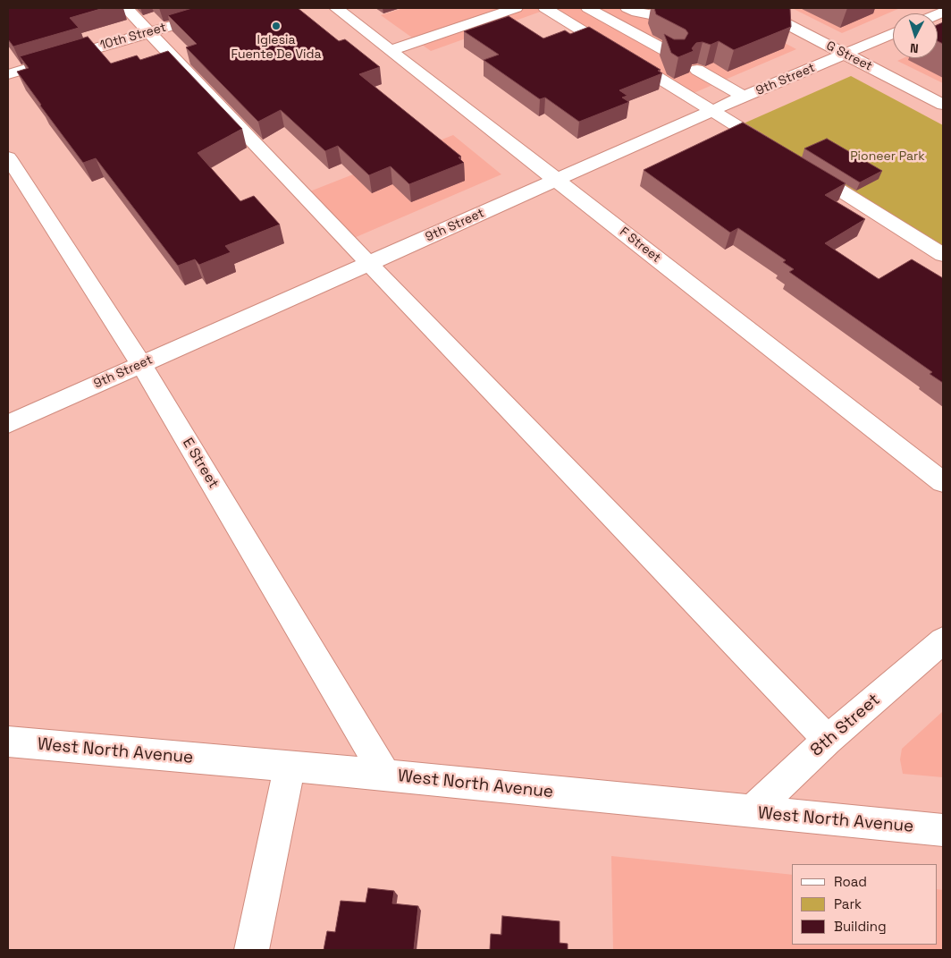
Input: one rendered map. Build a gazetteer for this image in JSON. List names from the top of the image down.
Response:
{
  "streets": {
    "street": [
      "10th Street",
      "G Street",
      "9th Street",
      "F Street",
      "E Street",
      "8th Street",
      "West North Avenue"
    ]
  },
  "crossings": [
    ["G Street", "9th Street"],
    ["9th Street", "F Street"],
    ["9th Street", "E Street"],
    ["E Street", "West North Avenue"],
    ["8th Street", "West North Avenue"]
  ],
  "parks": ["Pioneer Park"],
  "places": ["Iglesia Fuente De Vida"],
  "legend": ["Road", "Park", "Building"],
  "north": "bottom"
}
